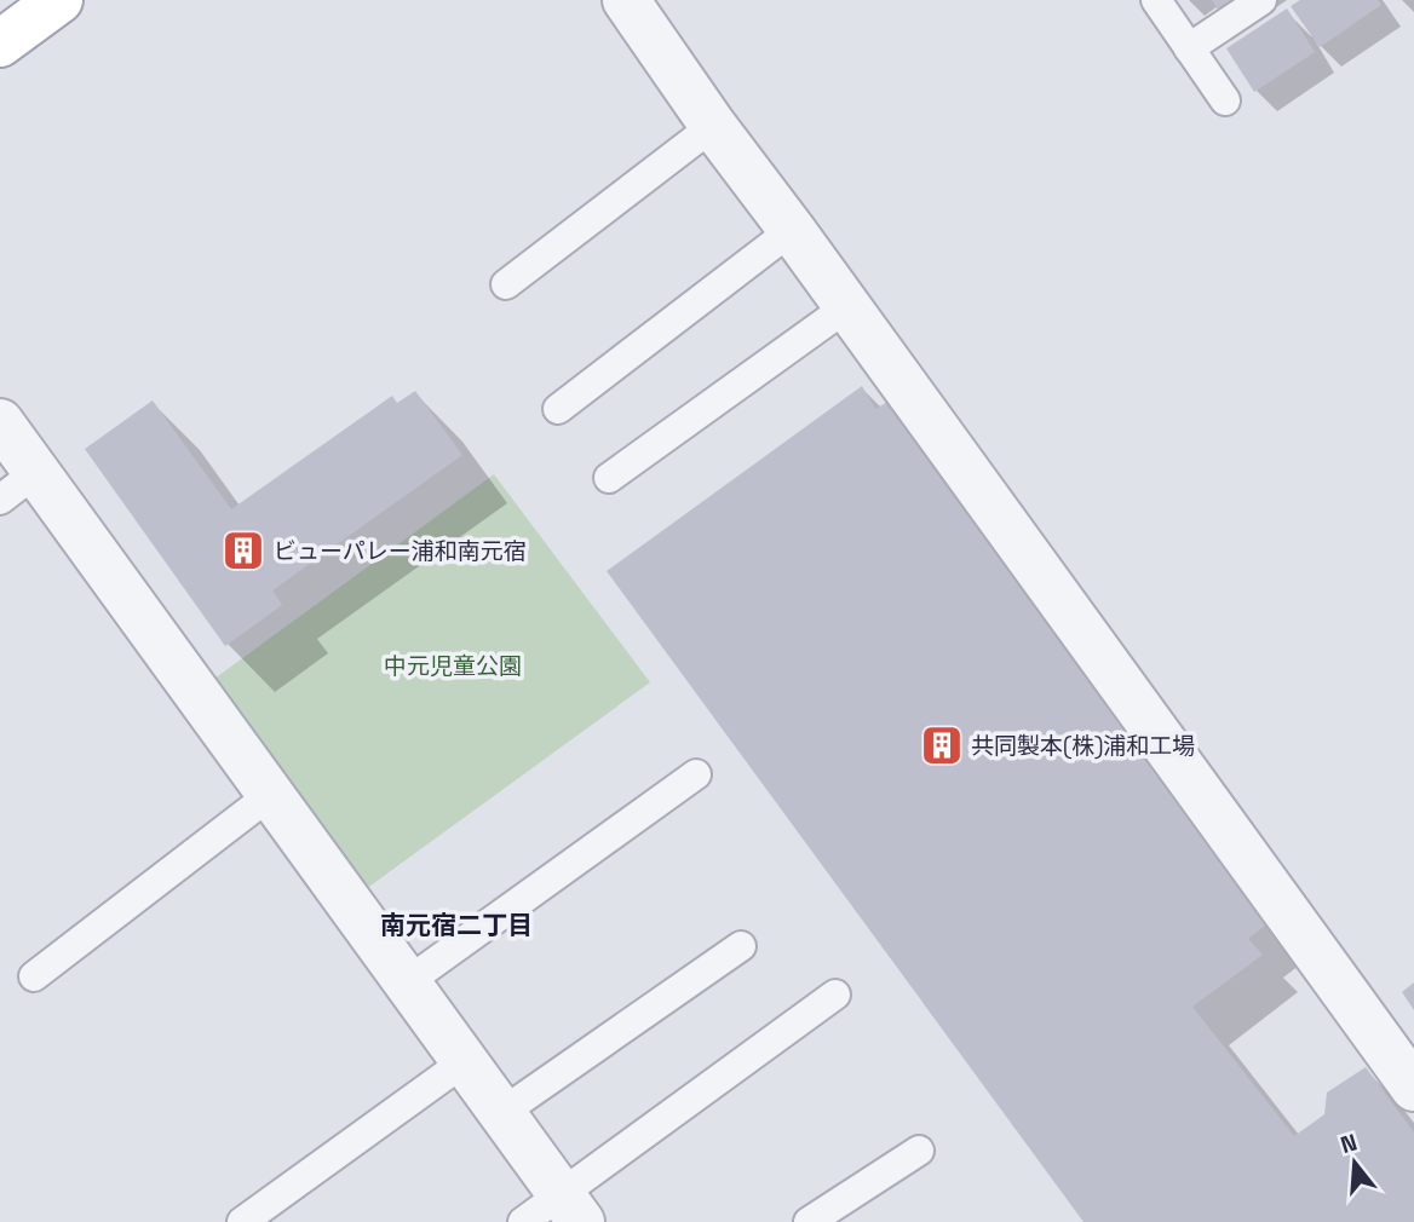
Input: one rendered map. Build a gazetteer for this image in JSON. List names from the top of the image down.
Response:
{
  "districts": ["南元宿二丁目"],
  "parks": ["中元児童公園"],
  "places": {
    "building": ["ビューパレー浦和南元宿", "共同製本(株)浦和工場"]
  },
  "north": "top"
}
